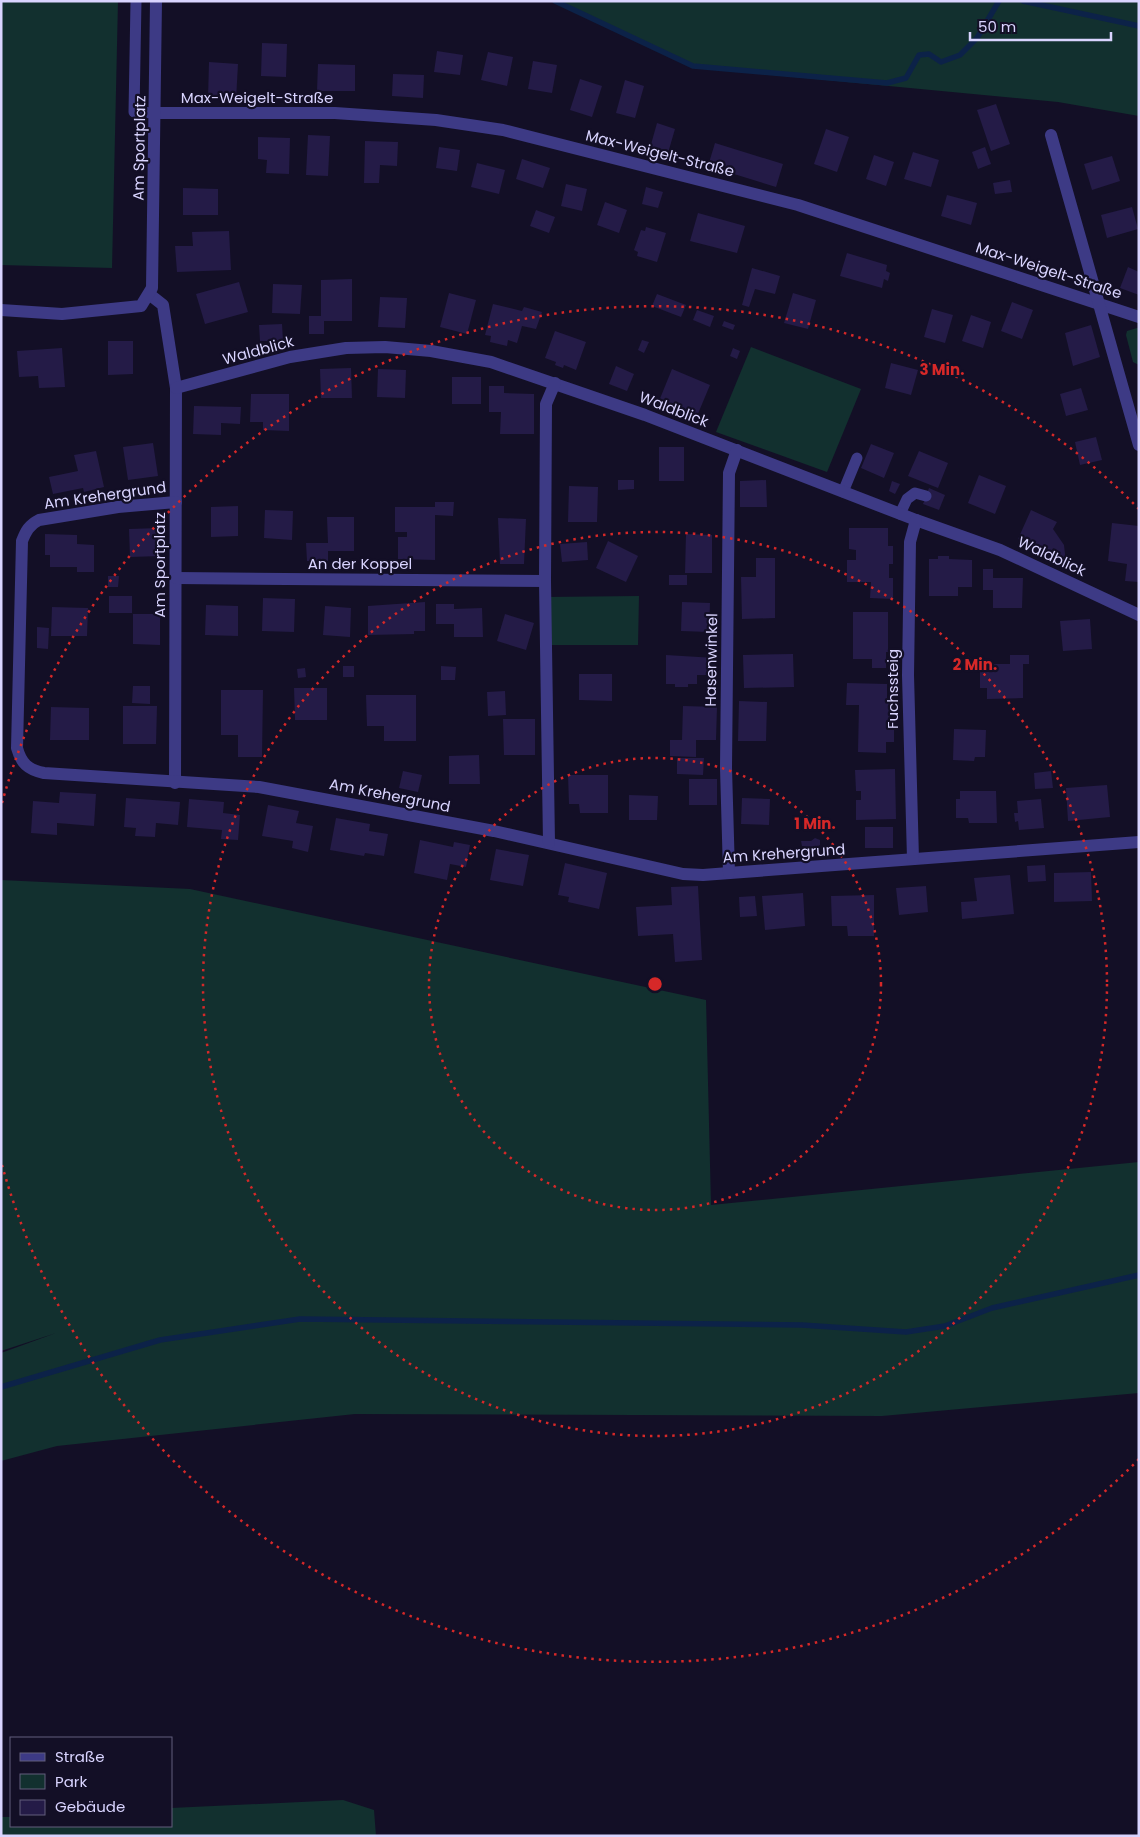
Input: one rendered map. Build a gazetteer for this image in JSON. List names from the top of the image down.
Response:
{
  "streets": {
    "street": [
      "Max-Weigelt-Straße",
      "Am Sportplatz",
      "Waldblick",
      "Am Krehergrund",
      "An der Koppel",
      "Hasenwinkel",
      "Fuchssteig"
    ]
  },
  "crossings": [
    ["Max-Weigelt-Straße", "Am Sportplatz"],
    ["Am Sportplatz", "Waldblick"],
    ["Am Sportplatz", "Am Krehergrund"],
    ["Am Sportplatz", "An der Koppel"],
    ["Waldblick", "Hasenwinkel"],
    ["Waldblick", "Fuchssteig"],
    ["Am Krehergrund", "Hasenwinkel"],
    ["Am Krehergrund", "Fuchssteig"]
  ],
  "legend": ["Straße", "Park", "Gebäude"],
  "scale_bar": "50 m",
  "rings": ["3 Min.", "2 Min.", "1 Min."]
}
